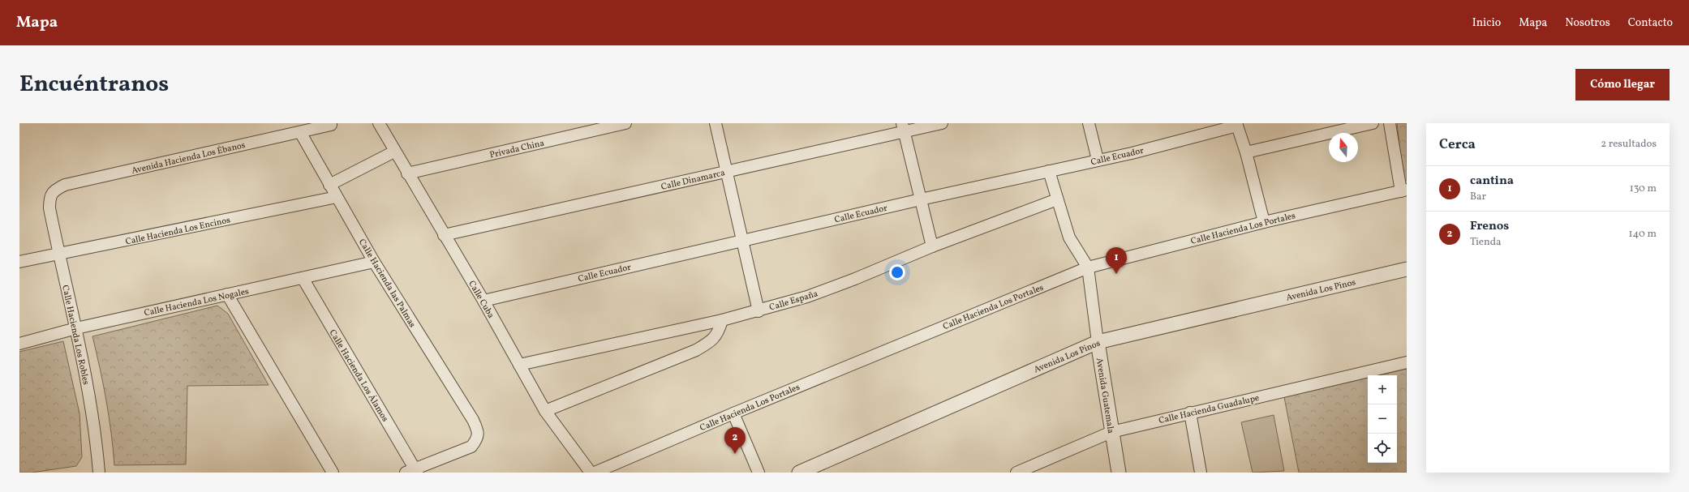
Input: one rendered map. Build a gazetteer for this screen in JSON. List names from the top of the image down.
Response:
{
  "streets": {
    "street": [
      "Privada China",
      "Calle Ecuador",
      "Avenida Hacienda Los Ébanos",
      "Calle Dinamarca",
      "Calle Hacienda Los Portales",
      "Calle Hacienda Los Encinos",
      "Calle Hacienda las Palmas",
      "Avenida Los Pinos",
      "Calle Cuba",
      "Calle España",
      "Calle Hacienda Los Nogales",
      "Calle Hacienda Los Robles",
      "Calle Hacienda Los Álamos",
      "Avenida Guatemala",
      "Calle Hacienda Guadalupe"
    ]
  },
  "crossings": [
    ["Privada China", "Calle Cuba"],
    ["Calle Ecuador", "Calle Cuba"],
    ["Calle Ecuador", "Avenida Guatemala"],
    ["Avenida Hacienda Los Ébanos", "Calle Hacienda las Palmas"],
    ["Avenida Hacienda Los Ébanos", "Calle Hacienda Los Robles"],
    ["Calle Dinamarca", "Calle Cuba"],
    ["Calle Hacienda Los Portales", "Avenida Guatemala"],
    ["Calle Hacienda Los Encinos", "Calle Hacienda las Palmas"],
    ["Calle Hacienda Los Encinos", "Calle Hacienda Los Robles"],
    ["Calle Hacienda las Palmas", "Calle Hacienda Los Nogales"],
    ["Calle Hacienda las Palmas", "Calle Hacienda Los Álamos"],
    ["Avenida Los Pinos", "Avenida Guatemala"],
    ["Calle Cuba", "Calle España"],
    ["Calle España", "Avenida Guatemala"],
    ["Calle Hacienda Los Nogales", "Calle Hacienda Los Robles"],
    ["Calle Hacienda Los Nogales", "Calle Hacienda Los Álamos"],
    ["Avenida Guatemala", "Calle Hacienda Guadalupe"]
  ],
  "north": "top",
  "page": {
    "header": "Mapa",
    "nav": [
      "Inicio",
      "Mapa",
      "Nosotros",
      "Contacto"
    ],
    "title": "Encuéntranos",
    "buttons": "Cómo llegar",
    "heading": ["Cerca", "2 resultados"],
    "list": [
      {
        "mark": "1",
        "name": "cantina",
        "note": "Bar",
        "value": "130 m"
      },
      {
        "mark": "2",
        "name": "Frenos",
        "note": "Tienda",
        "value": "140 m"
      }
    ],
    "pins": ["1", "2"],
    "map_buttons": ["+", "−"]
  }
}
